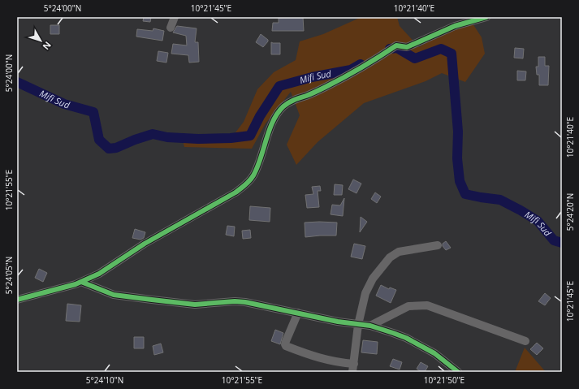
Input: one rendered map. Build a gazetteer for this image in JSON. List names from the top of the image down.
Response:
{
  "water": ["Mifi Sud"],
  "north": "bottom right",
  "coordinates": [
    "5°24'00\"N",
    "10°21'45\"E",
    "10°21'40\"E",
    "10°21'55\"E",
    "5°24'20\"N",
    "5°24'05\"N",
    "5°24'10\"N",
    "10°21'50\"E"
  ]
}
